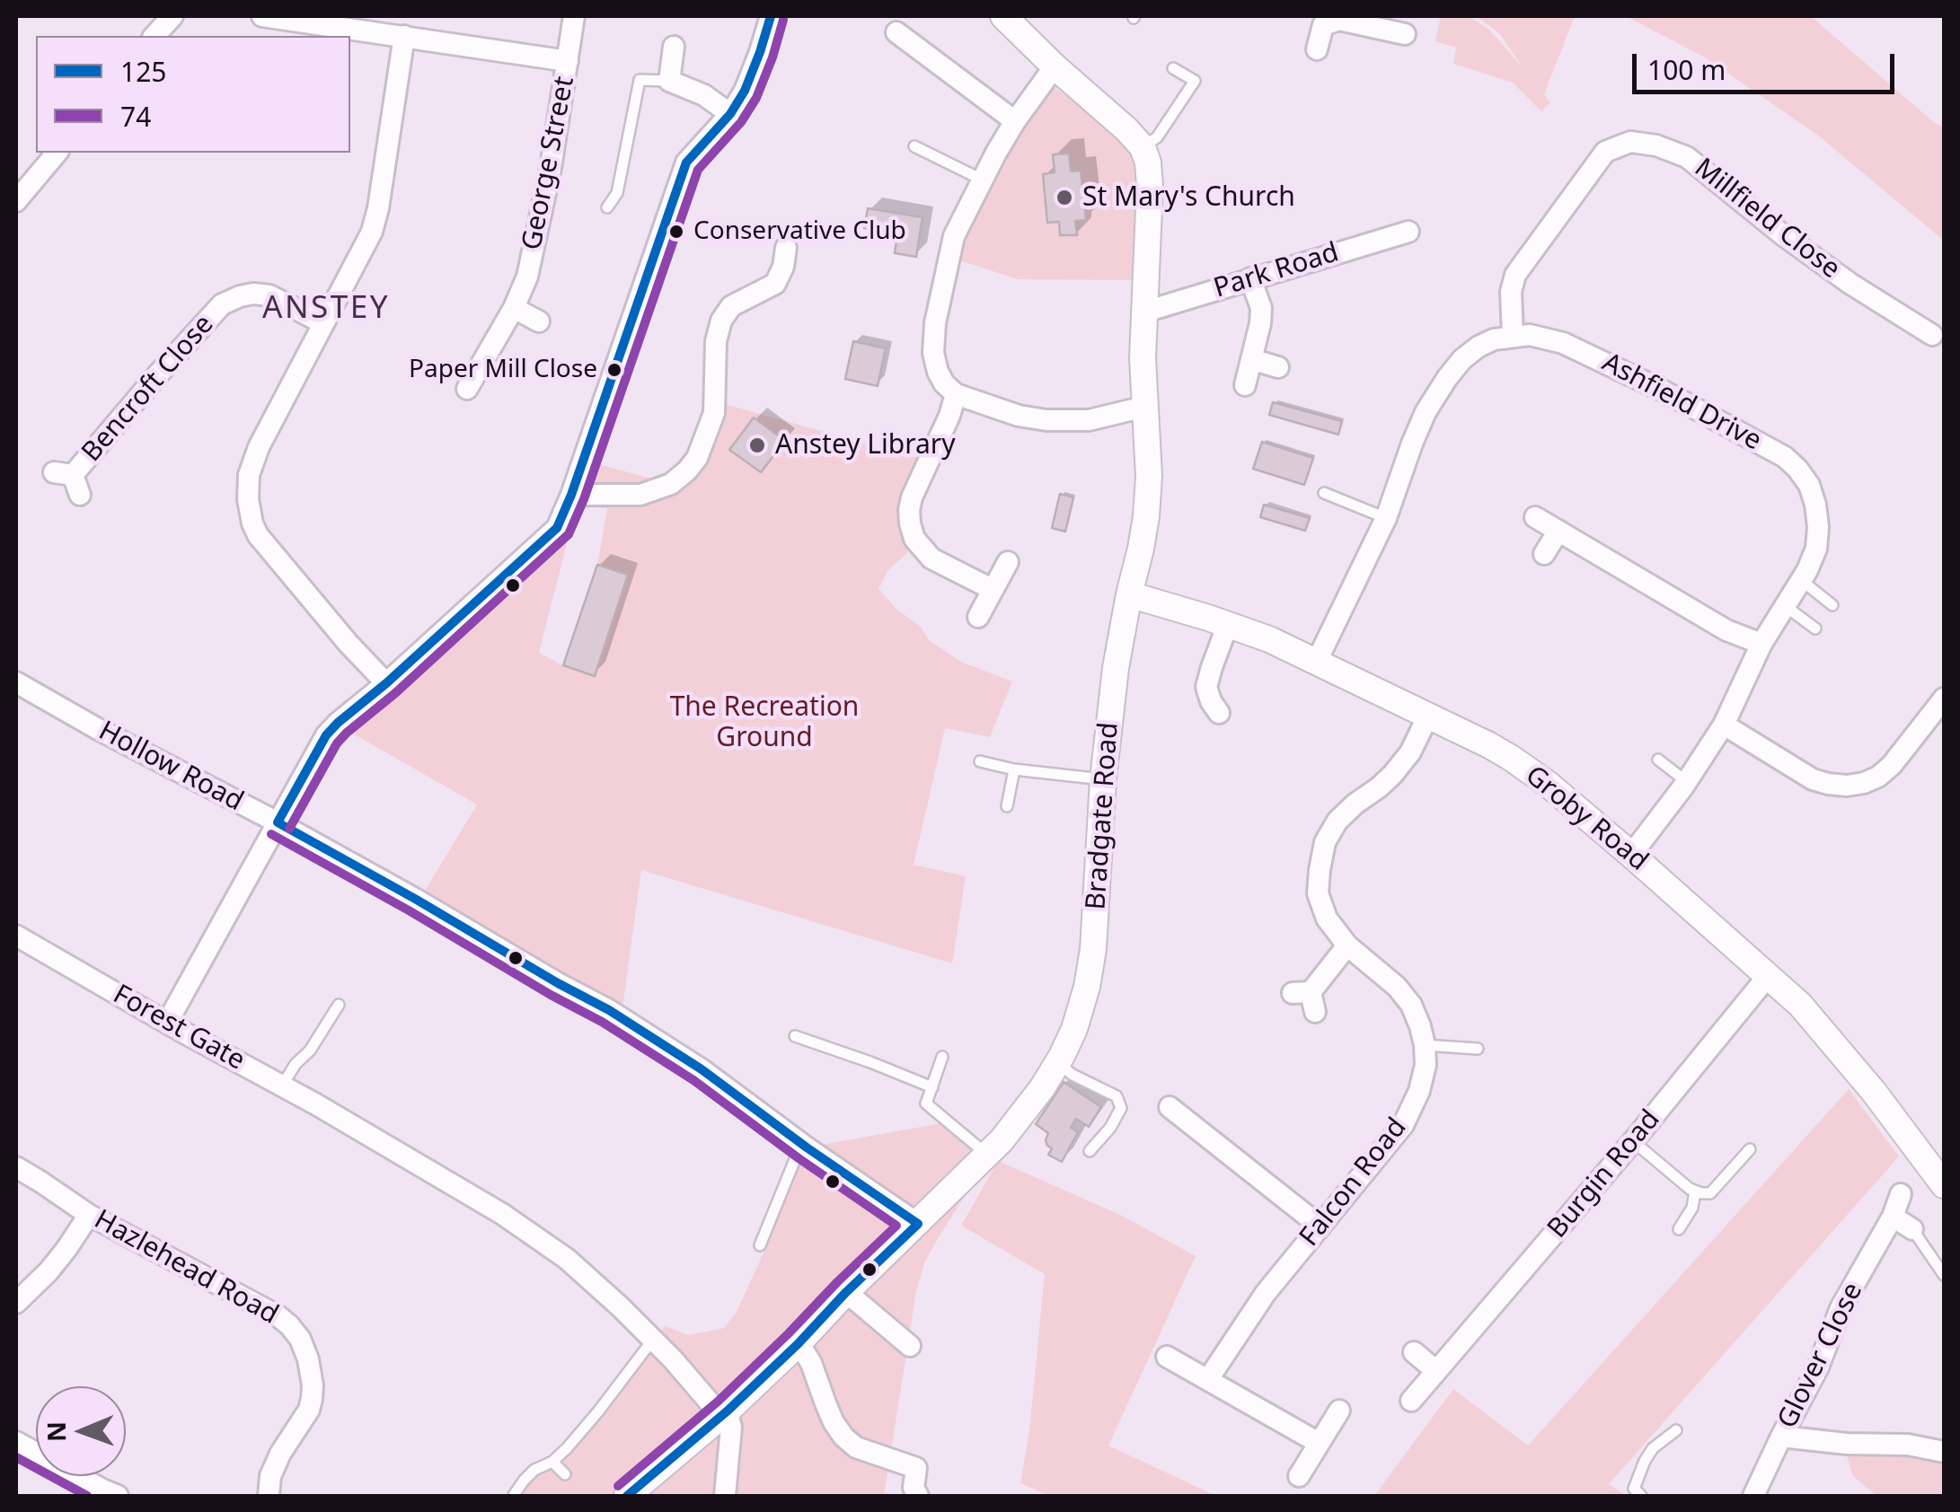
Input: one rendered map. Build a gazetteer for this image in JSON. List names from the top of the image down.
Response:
{
  "streets": {
    "street": [
      "George Street",
      "Millfield Close",
      "Park Road",
      "Bencroft Close",
      "Ashfield Drive",
      "Hollow Road",
      "Bradgate Road",
      "Groby Road",
      "Forest Gate",
      "Burgin Road",
      "Falcon Road",
      "Hazlehead Road",
      "Glover Close"
    ]
  },
  "crossings": [
    ["Millfield Close", "Ashfield Drive"],
    ["Park Road", "Bradgate Road"],
    ["Ashfield Drive", "Groby Road"],
    ["Hollow Road", "Bradgate Road"],
    ["Bradgate Road", "Groby Road"],
    ["Bradgate Road", "Forest Gate"],
    ["Groby Road", "Burgin Road"],
    ["Groby Road", "Falcon Road"]
  ],
  "districts": ["ANSTEY"],
  "parks": ["The Recreation Ground"],
  "places": [
    "St Mary's Church",
    "Conservative Club",
    "Paper Mill Close",
    "Anstey Library"
  ],
  "lines": ["transit line 125", "transit line 74"],
  "legend": ["125", "74"],
  "scale_bar": "100 m",
  "north": "left"
}
